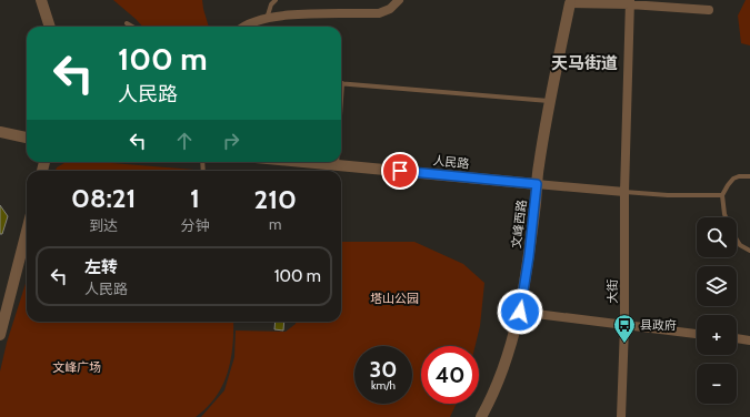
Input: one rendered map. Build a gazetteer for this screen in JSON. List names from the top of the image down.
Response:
{
  "streets": {
    "street": ["人民路", "文峰西路", "大街"]
  },
  "crossings": [
    ["人民路", "文峰西路"]
  ],
  "districts": ["天马街道"],
  "parks": ["塔山公园", "文峰广场"],
  "places": {
    "bus stop": ["县政府"]
  },
  "page": {
    "turn": ["100 m", "人民路"],
    "eta": [
      "08:21",
      "到达",
      "1",
      "分钟",
      "210",
      "m"
    ],
    "map_buttons": ["+", "−"],
    "list": [
      {
        "name": "左转",
        "note": "人民路",
        "value": "100 m"
      }
    ],
    "speed": "30 km/h",
    "limit": "40"
  }
}
